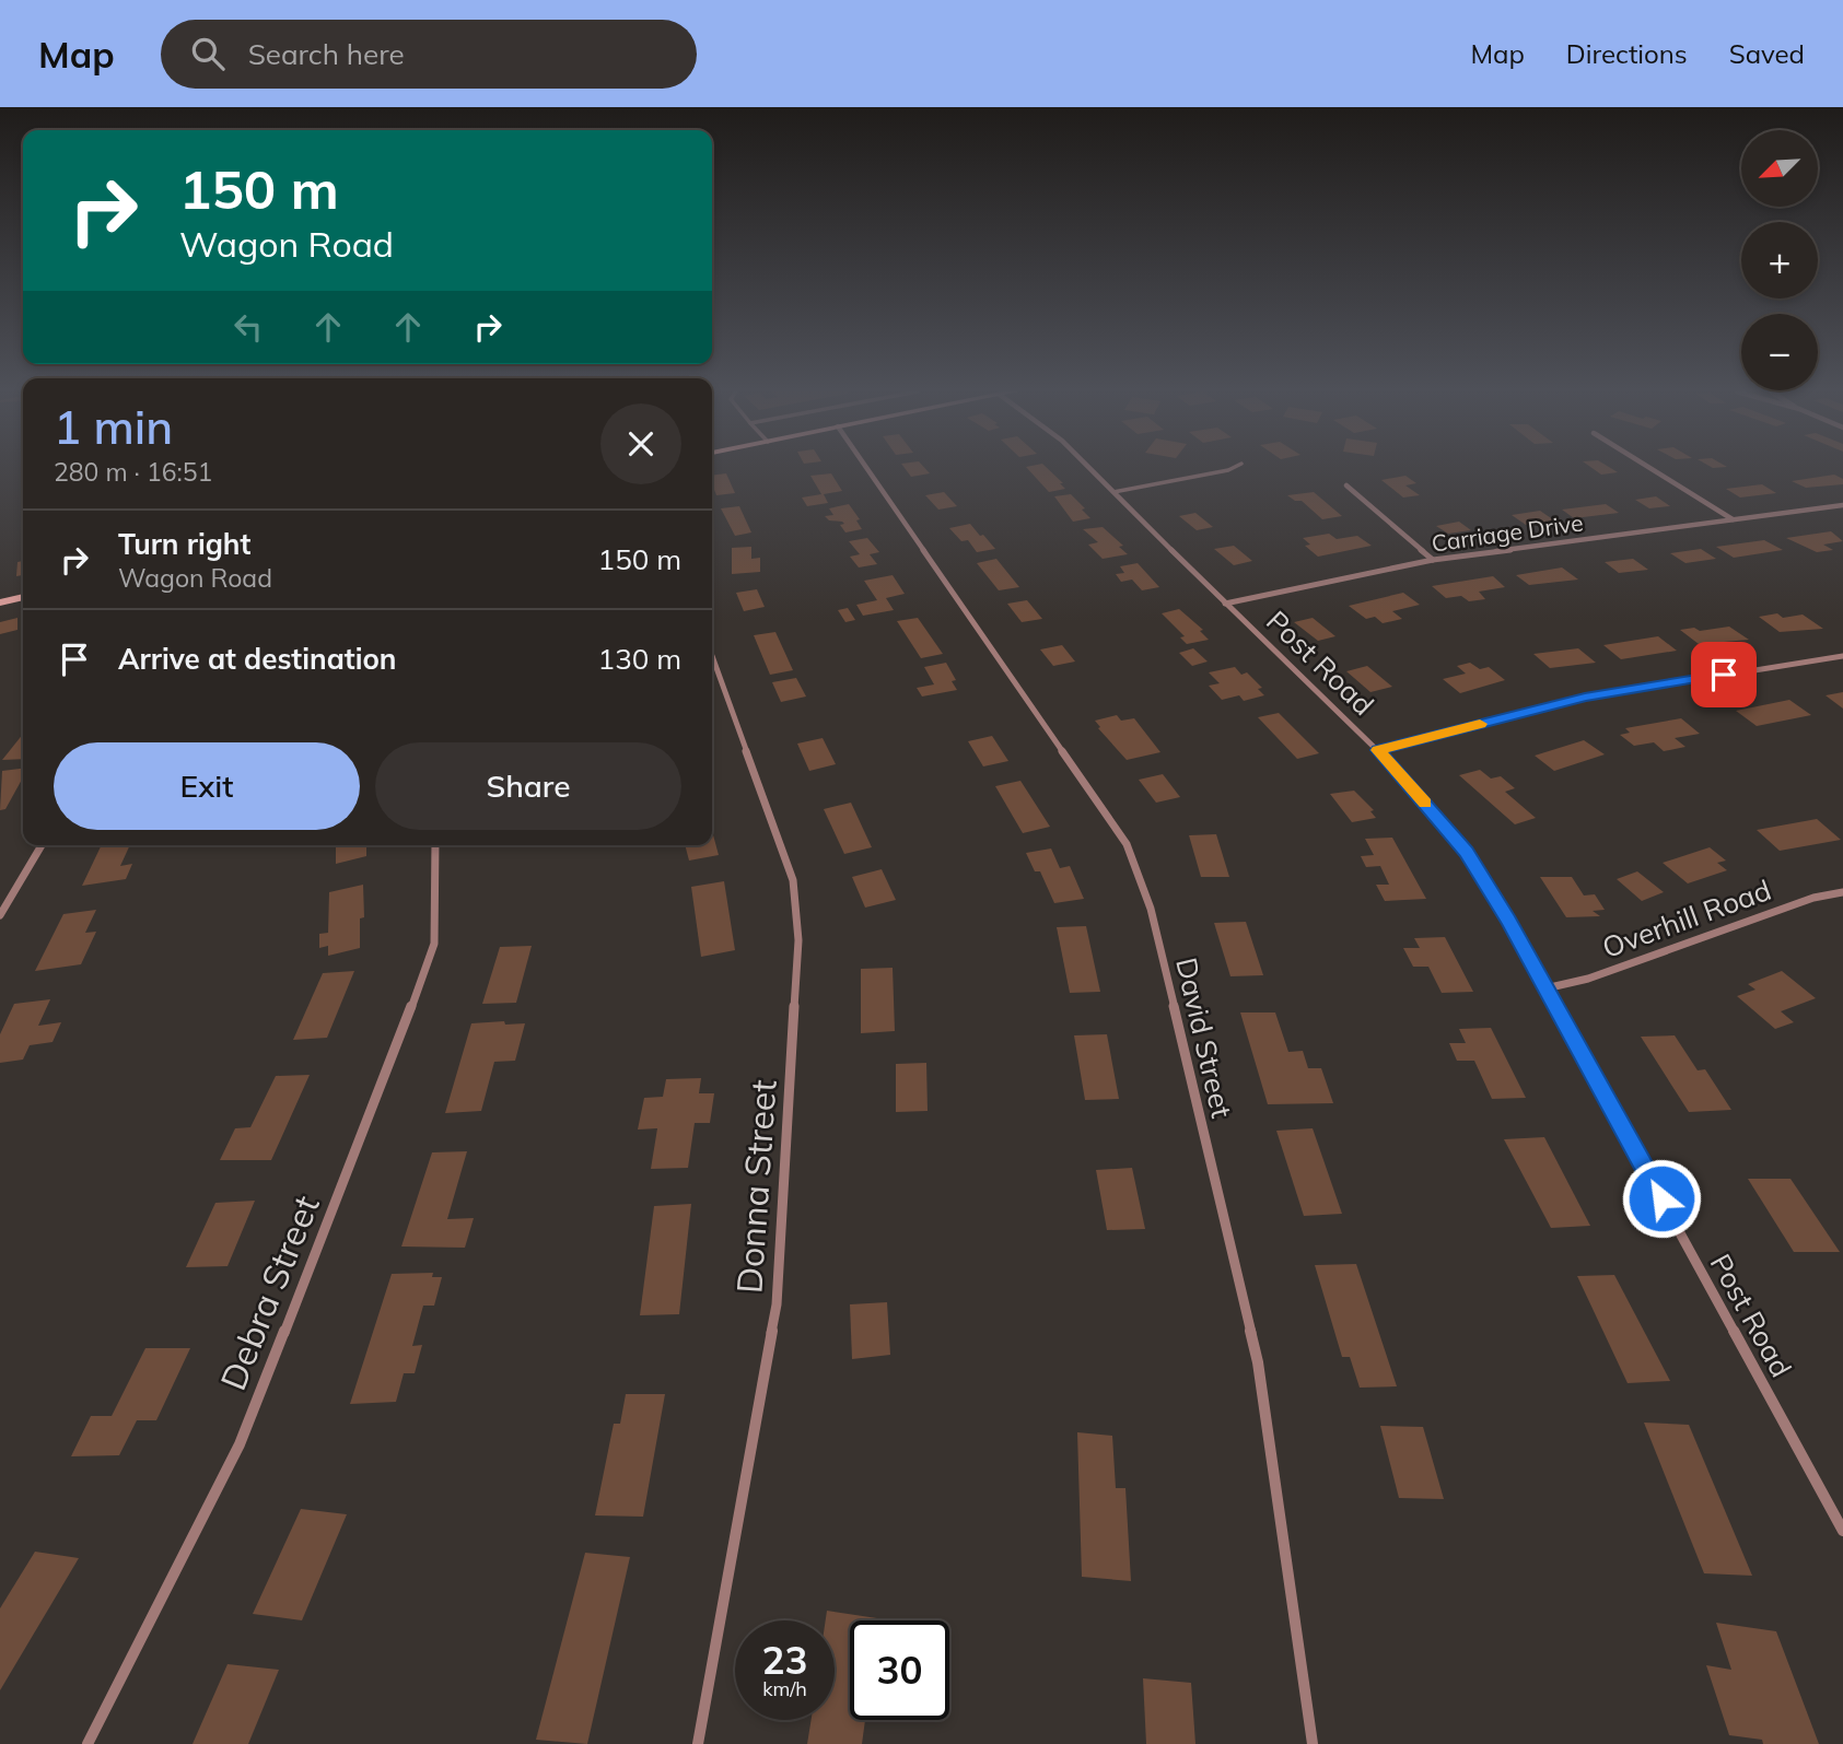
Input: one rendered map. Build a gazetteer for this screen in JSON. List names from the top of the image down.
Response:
{
  "streets": {
    "street": [
      "Carriage Drive",
      "Post Road",
      "Overhill Road",
      "David Street",
      "Donna Street",
      "Debra Street"
    ]
  },
  "crossings": [
    ["Carriage Drive", "Post Road"],
    ["Post Road", "Overhill Road"]
  ],
  "north": "bottom left",
  "page": {
    "header": "Map",
    "search": "Search here",
    "nav": ["Map", "Directions", "Saved"],
    "map_buttons": ["+", "−"],
    "turn": ["150 m", "Wagon Road"],
    "heading": ["1 min", "280 m · 16:51"],
    "list": [
      {
        "name": "Turn right",
        "note": "Wagon Road",
        "value": "150 m"
      },
      {
        "name": "Arrive at destination",
        "value": "130 m"
      }
    ],
    "buttons": ["Exit", "Share"],
    "speed": "23 km/h",
    "limit": "30"
  }
}
